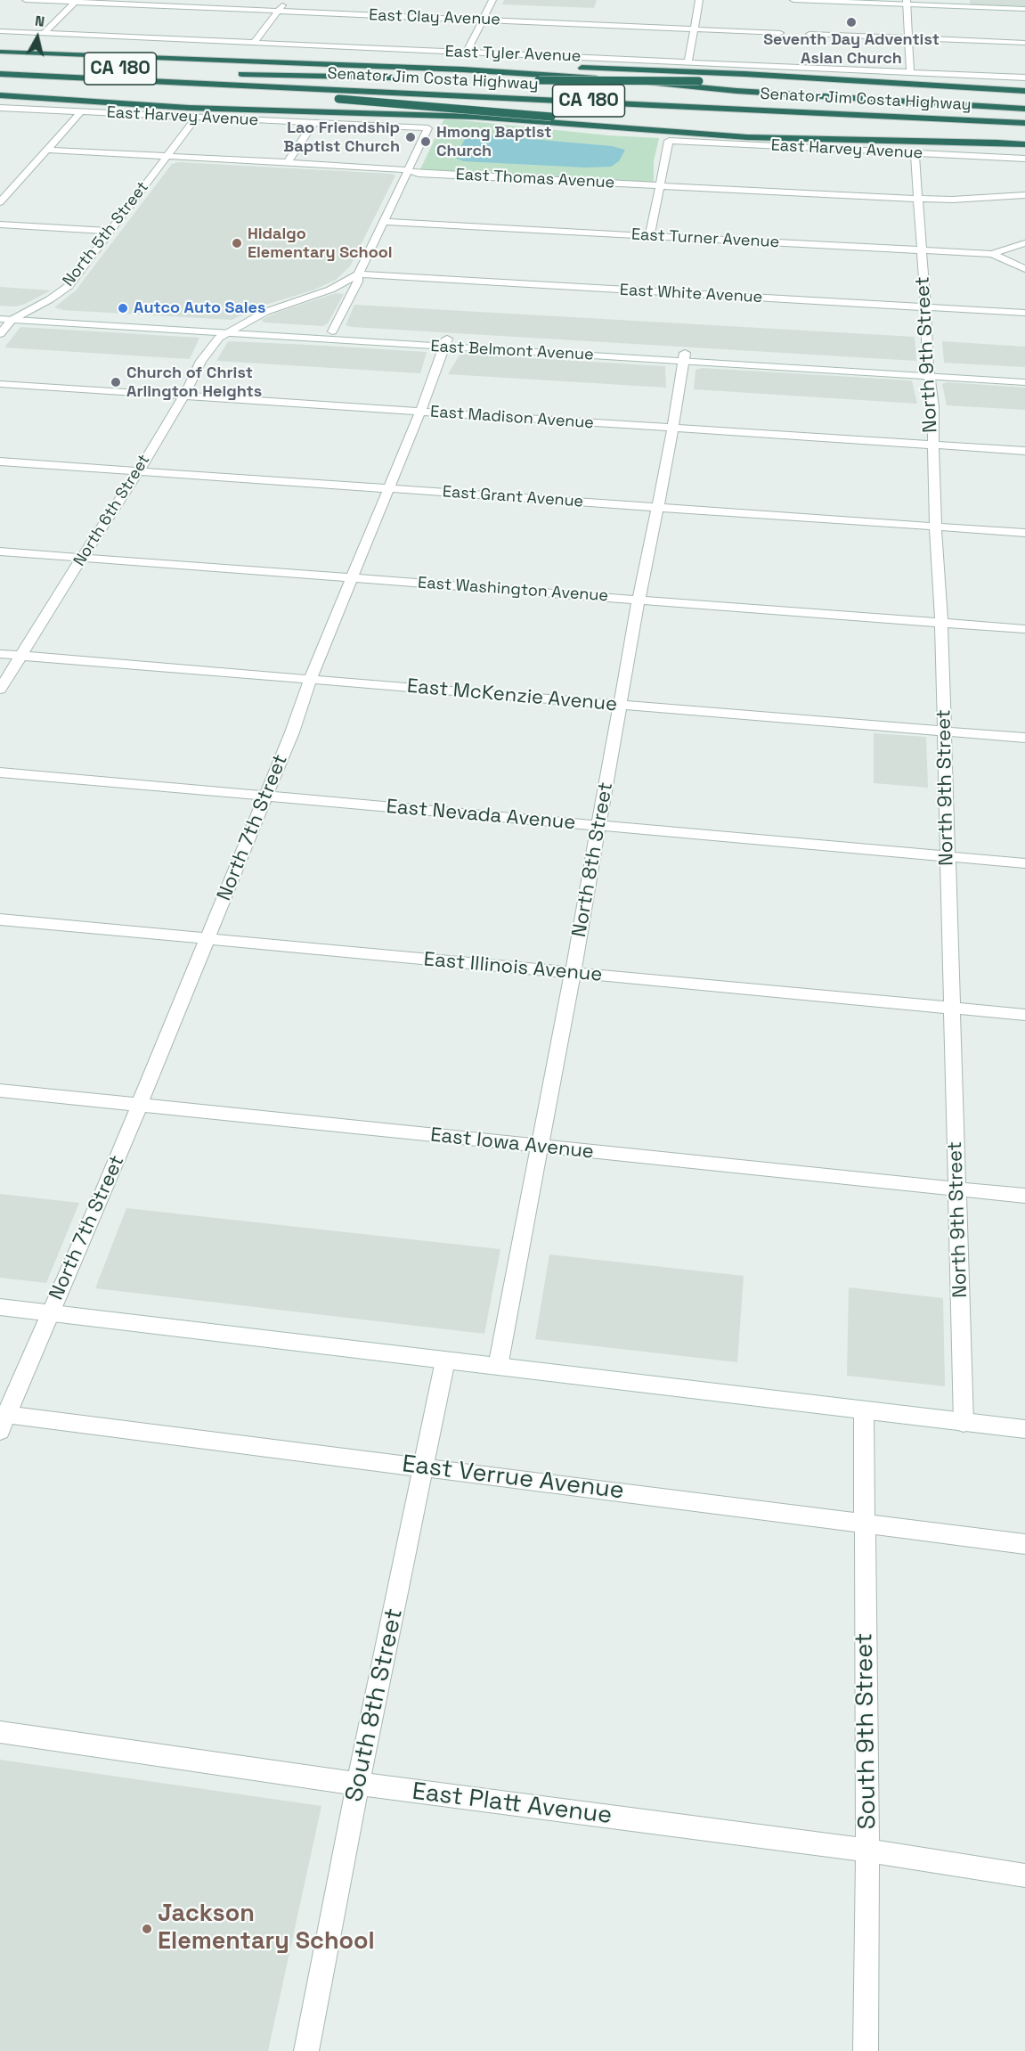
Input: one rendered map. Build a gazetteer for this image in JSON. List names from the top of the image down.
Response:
{
  "streets": {
    "highway": ["CA 180", "Senator Jim Costa Highway"],
    "street": [
      "East Clay Avenue",
      "East Tyler Avenue",
      "East Harvey Avenue",
      "East Thomas Avenue",
      "North 5th Street",
      "East Turner Avenue",
      "East White Avenue",
      "East Belmont Avenue",
      "North 9th Street",
      "East Madison Avenue",
      "East Grant Avenue",
      "North 6th Street",
      "East Washington Avenue",
      "East McKenzie Avenue",
      "East Nevada Avenue",
      "North 7th Street",
      "North 8th Street",
      "East Illinois Avenue",
      "East Iowa Avenue",
      "East Verrue Avenue",
      "South 8th Street",
      "South 9th Street",
      "East Platt Avenue"
    ]
  },
  "crossings": [
    ["East Harvey Avenue", "East Thomas Avenue"],
    ["East Harvey Avenue", "North 5th Street"],
    ["East Harvey Avenue", "North 9th Street"],
    ["East Thomas Avenue", "North 5th Street"],
    ["East Thomas Avenue", "North 9th Street"],
    ["North 5th Street", "East Belmont Avenue"],
    ["East Turner Avenue", "North 9th Street"],
    ["East White Avenue", "North 9th Street"],
    ["East Belmont Avenue", "North 9th Street"],
    ["East Belmont Avenue", "North 6th Street"],
    ["East Belmont Avenue", "North 7th Street"],
    ["East Belmont Avenue", "North 8th Street"],
    ["North 9th Street", "East Madison Avenue"],
    ["North 9th Street", "East Grant Avenue"],
    ["North 9th Street", "East Washington Avenue"],
    ["North 9th Street", "East McKenzie Avenue"],
    ["North 9th Street", "East Nevada Avenue"],
    ["North 9th Street", "East Illinois Avenue"],
    ["North 9th Street", "East Iowa Avenue"],
    ["East Madison Avenue", "North 6th Street"],
    ["East Madison Avenue", "North 7th Street"],
    ["East Madison Avenue", "North 8th Street"],
    ["East Grant Avenue", "North 6th Street"],
    ["East Grant Avenue", "North 7th Street"],
    ["East Grant Avenue", "North 8th Street"],
    ["North 6th Street", "East Washington Avenue"],
    ["North 6th Street", "East McKenzie Avenue"],
    ["East Washington Avenue", "North 7th Street"],
    ["East Washington Avenue", "North 8th Street"],
    ["East McKenzie Avenue", "North 7th Street"],
    ["East McKenzie Avenue", "North 8th Street"],
    ["East Nevada Avenue", "North 7th Street"],
    ["East Nevada Avenue", "North 8th Street"],
    ["North 7th Street", "East Illinois Avenue"],
    ["North 7th Street", "East Iowa Avenue"],
    ["North 7th Street", "East Verrue Avenue"],
    ["North 8th Street", "East Illinois Avenue"],
    ["North 8th Street", "East Iowa Avenue"],
    ["East Verrue Avenue", "South 8th Street"],
    ["East Verrue Avenue", "South 9th Street"],
    ["South 8th Street", "East Platt Avenue"],
    ["South 9th Street", "East Platt Avenue"]
  ],
  "places": [
    "Seventh Day Adventist Asian Church",
    "Lao Friendship Baptist Church",
    "Hmong Baptist Church",
    "Hidalgo Elementary School",
    "Autco Auto Sales",
    "Church of Christ Arlington Heights",
    "Jackson Elementary School"
  ],
  "north": "top"
}
